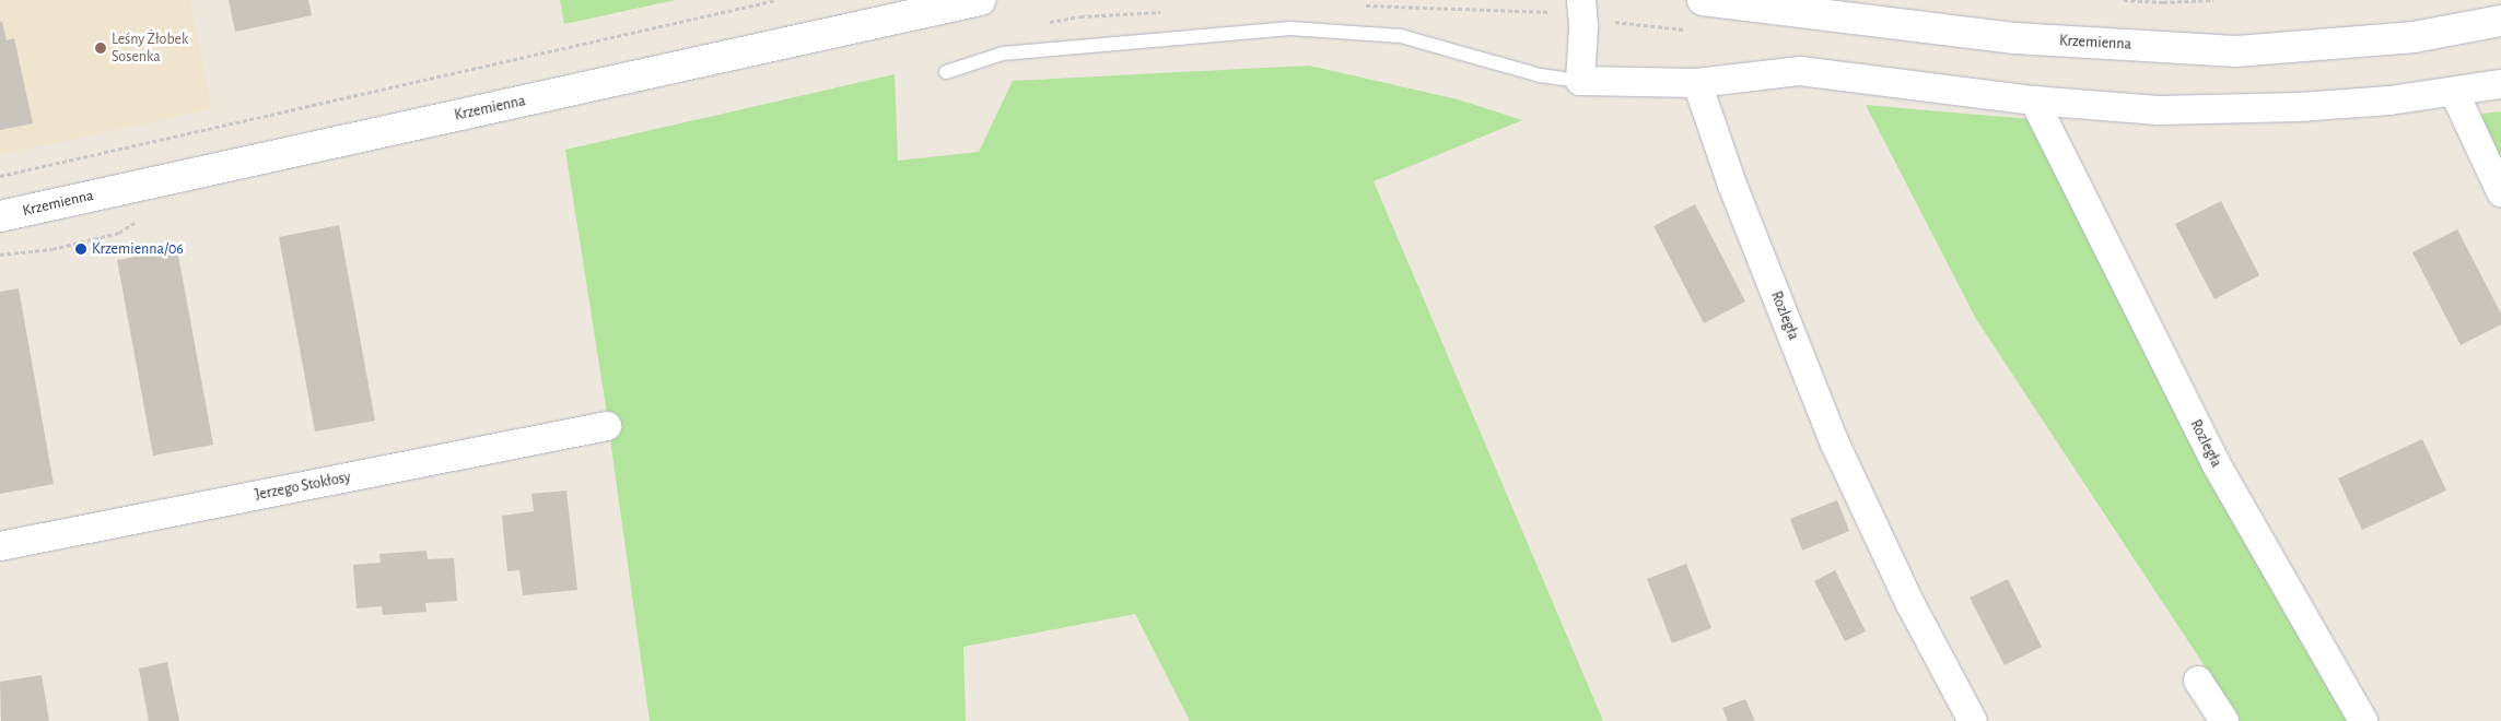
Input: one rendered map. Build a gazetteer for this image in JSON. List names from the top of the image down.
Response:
{
  "streets": {
    "main road": ["Krzemienna"],
    "street": ["Rozległa", "Jerzego Stokłosy"]
  },
  "places": ["Leśny Żłobek Sosenka", "Krzemienna/06"]
}
